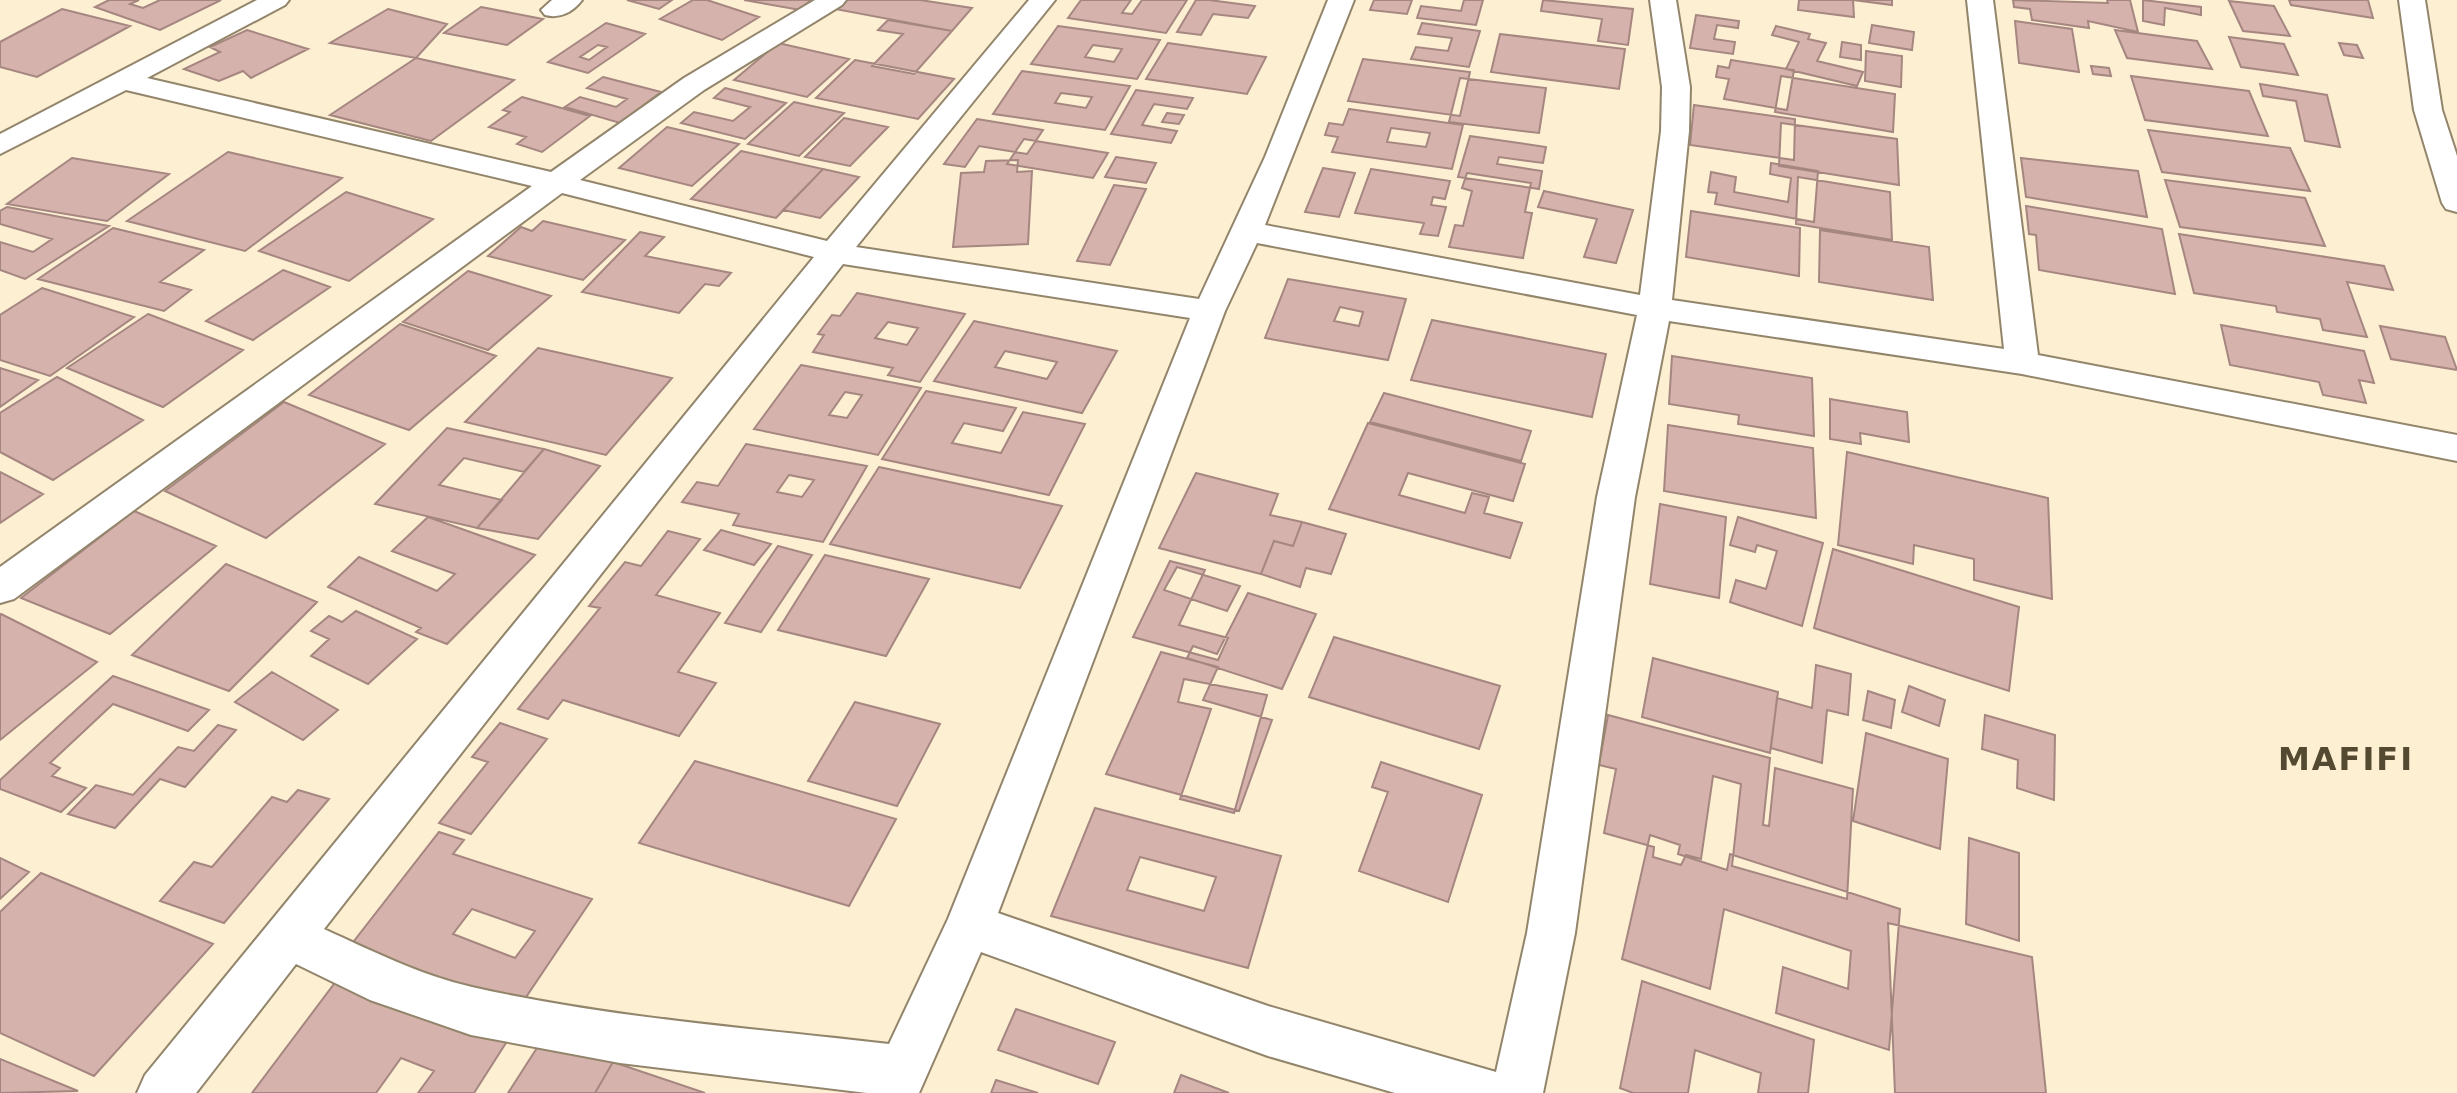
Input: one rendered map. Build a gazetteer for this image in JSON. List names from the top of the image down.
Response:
{
  "districts": ["MAFIFI"]
}
